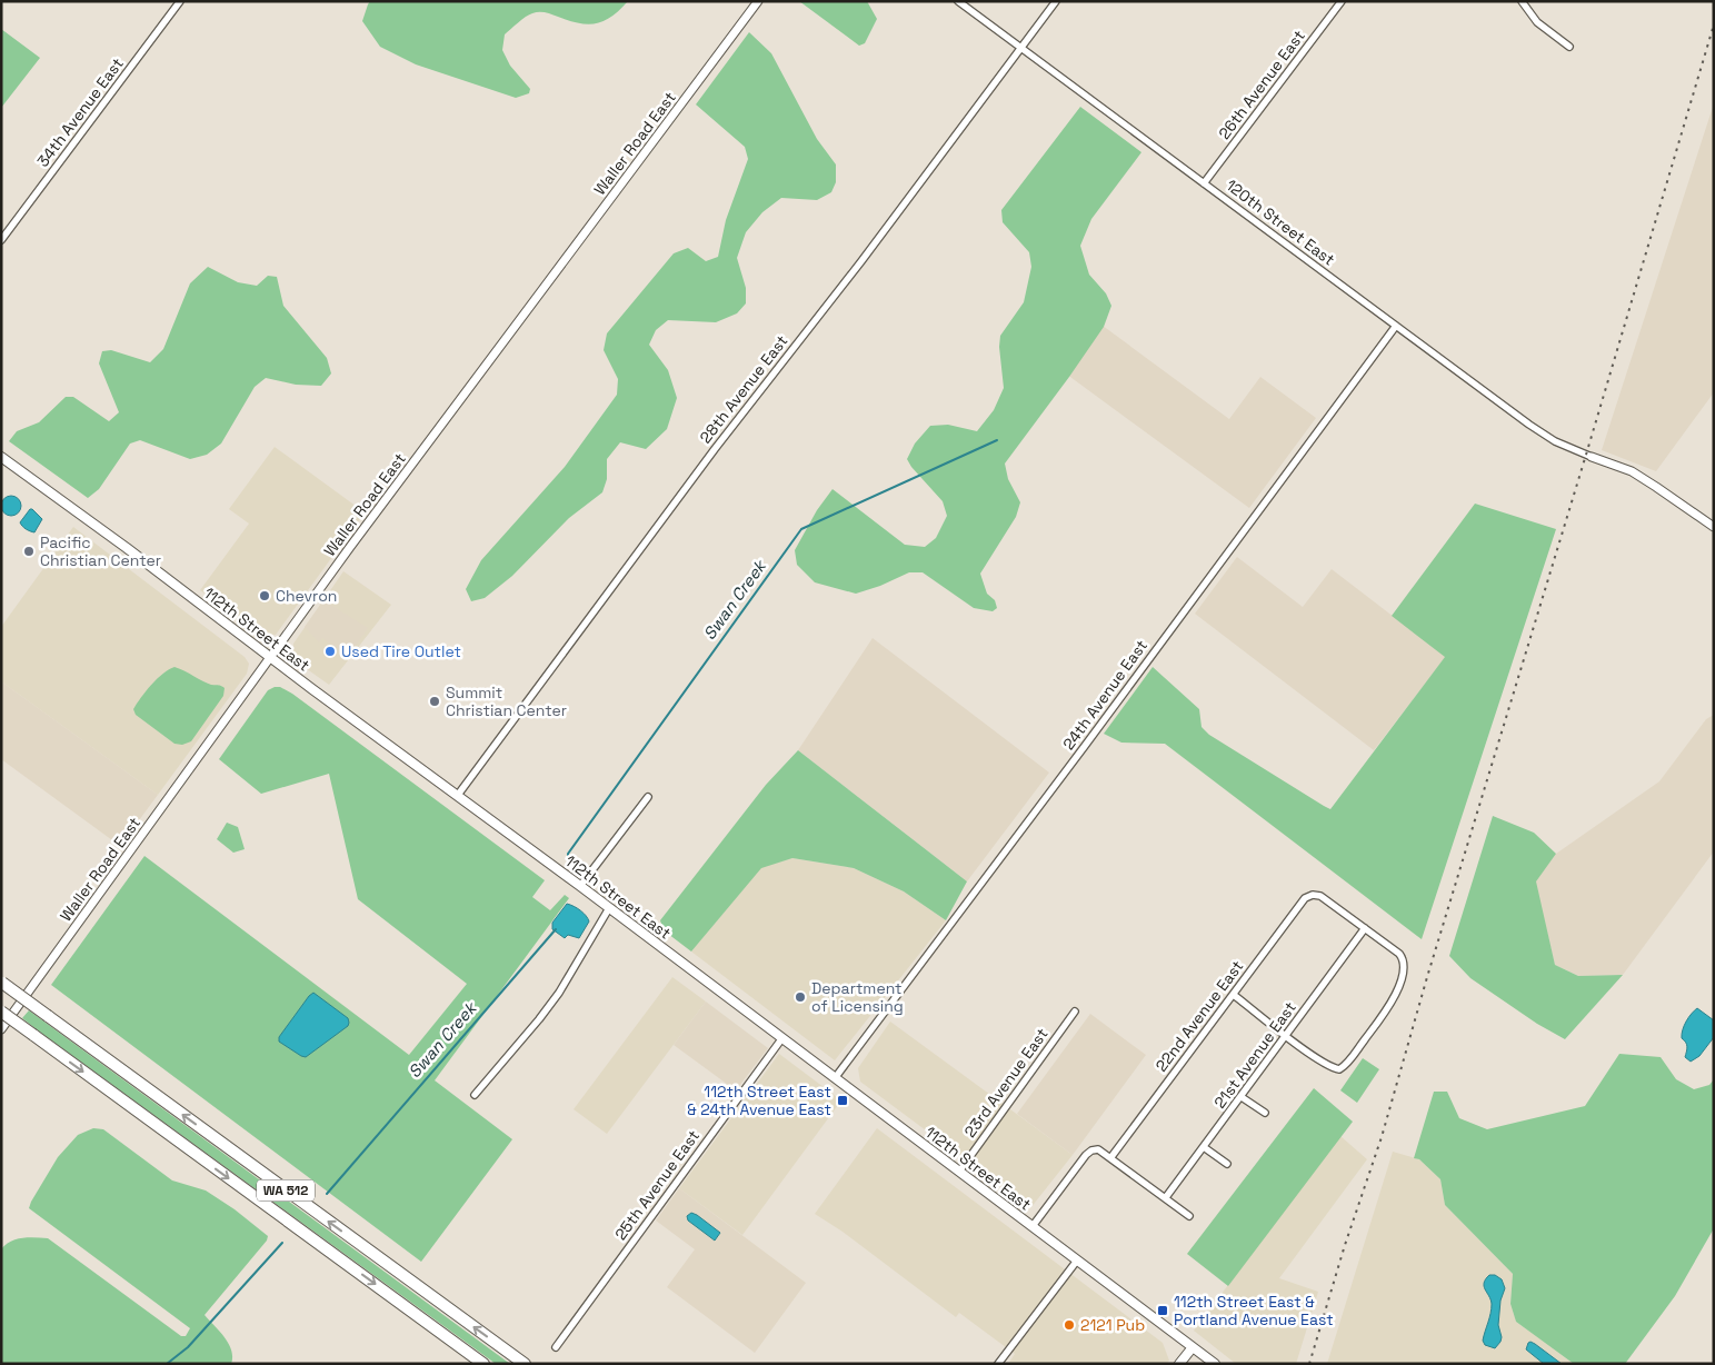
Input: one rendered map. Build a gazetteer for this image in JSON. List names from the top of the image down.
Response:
{
  "streets": {
    "highway": ["WA 512"],
    "main road": ["112th Street East"],
    "street": [
      "26th Avenue East",
      "34th Avenue East",
      "Waller Road East",
      "120th Street East",
      "28th Avenue East",
      "24th Avenue East",
      "22nd Avenue East",
      "21st Avenue East",
      "23rd Avenue East",
      "25th Avenue East"
    ]
  },
  "crossings": [
    ["26th Avenue East", "120th Street East"],
    ["Waller Road East", "112th Street East"],
    ["120th Street East", "28th Avenue East"],
    ["120th Street East", "24th Avenue East"],
    ["28th Avenue East", "112th Street East"],
    ["112th Street East", "24th Avenue East"],
    ["112th Street East", "23rd Avenue East"],
    ["112th Street East", "25th Avenue East"],
    ["22nd Avenue East", "21st Avenue East"]
  ],
  "water": ["Swan Creek"],
  "places": {
    "other": [
      "Pacific Christian Center",
      "Chevron",
      "Used Tire Outlet",
      "Summit Christian Center",
      "Department of Licensing",
      "2121 Pub"
    ],
    "transit": ["112th Street East & 24th Avenue East", "112th Street East & Portland Avenue East"]
  }
}
